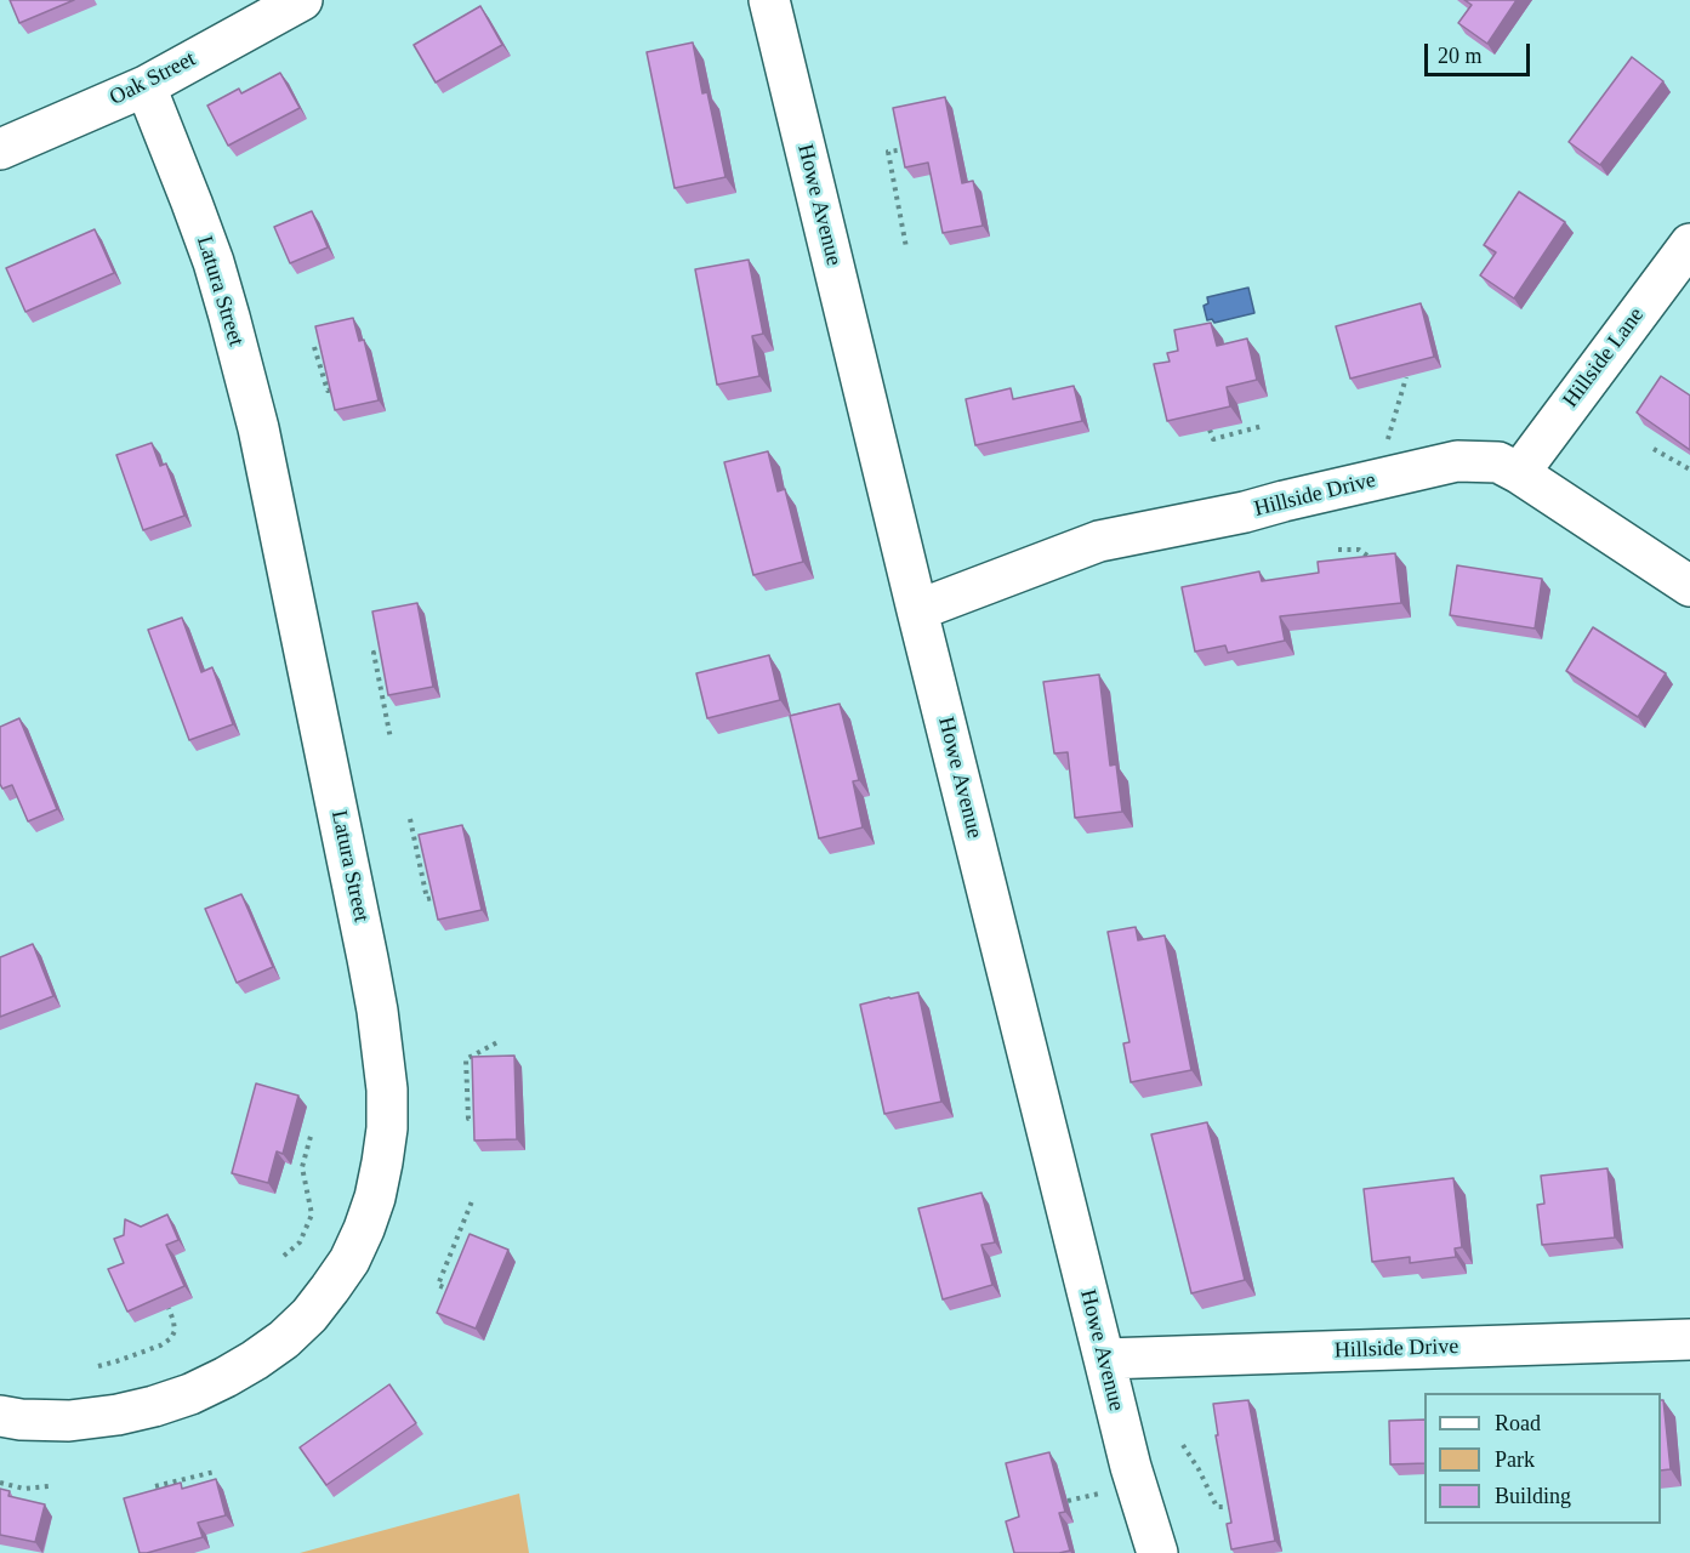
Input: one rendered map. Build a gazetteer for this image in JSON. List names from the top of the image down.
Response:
{
  "streets": {
    "street": [
      "Oak Street",
      "Howe Avenue",
      "Latura Street",
      "Hillside Lane",
      "Hillside Drive"
    ]
  },
  "crossings": [
    ["Oak Street", "Latura Street"],
    ["Howe Avenue", "Hillside Drive"],
    ["Hillside Lane", "Hillside Drive"]
  ],
  "legend": ["Road", "Park", "Building"],
  "scale_bar": "20 m"
}
